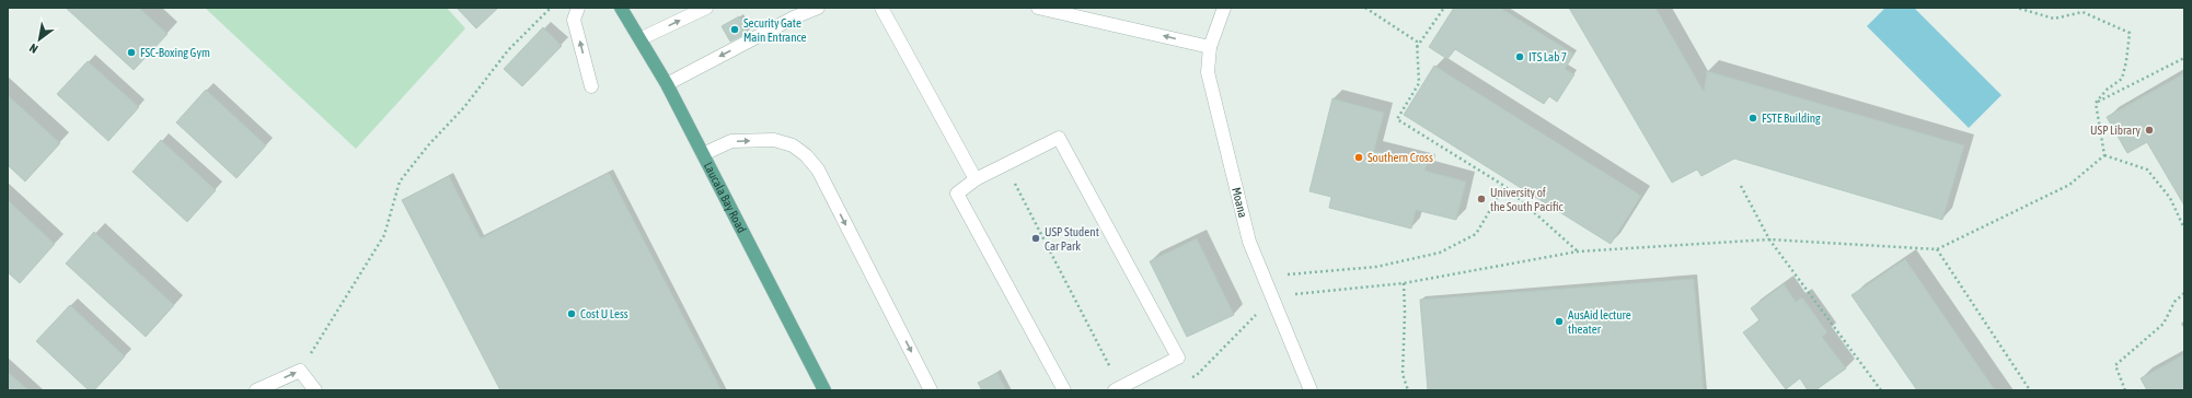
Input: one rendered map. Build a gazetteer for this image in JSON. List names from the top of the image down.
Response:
{
  "streets": {
    "main road": ["Laucala Bay Road"],
    "lane": ["Moana"]
  },
  "places": [
    "Security Gate Main Entrance",
    "FSC-Boxing Gym",
    "ITS Lab 7",
    "FSTE Building",
    "USP Library",
    "Southern Cross",
    "University of the South Pacific",
    "USP Student Car Park",
    "Cost U Less",
    "AusAid lecture theater"
  ],
  "north": "bottom left"
}
